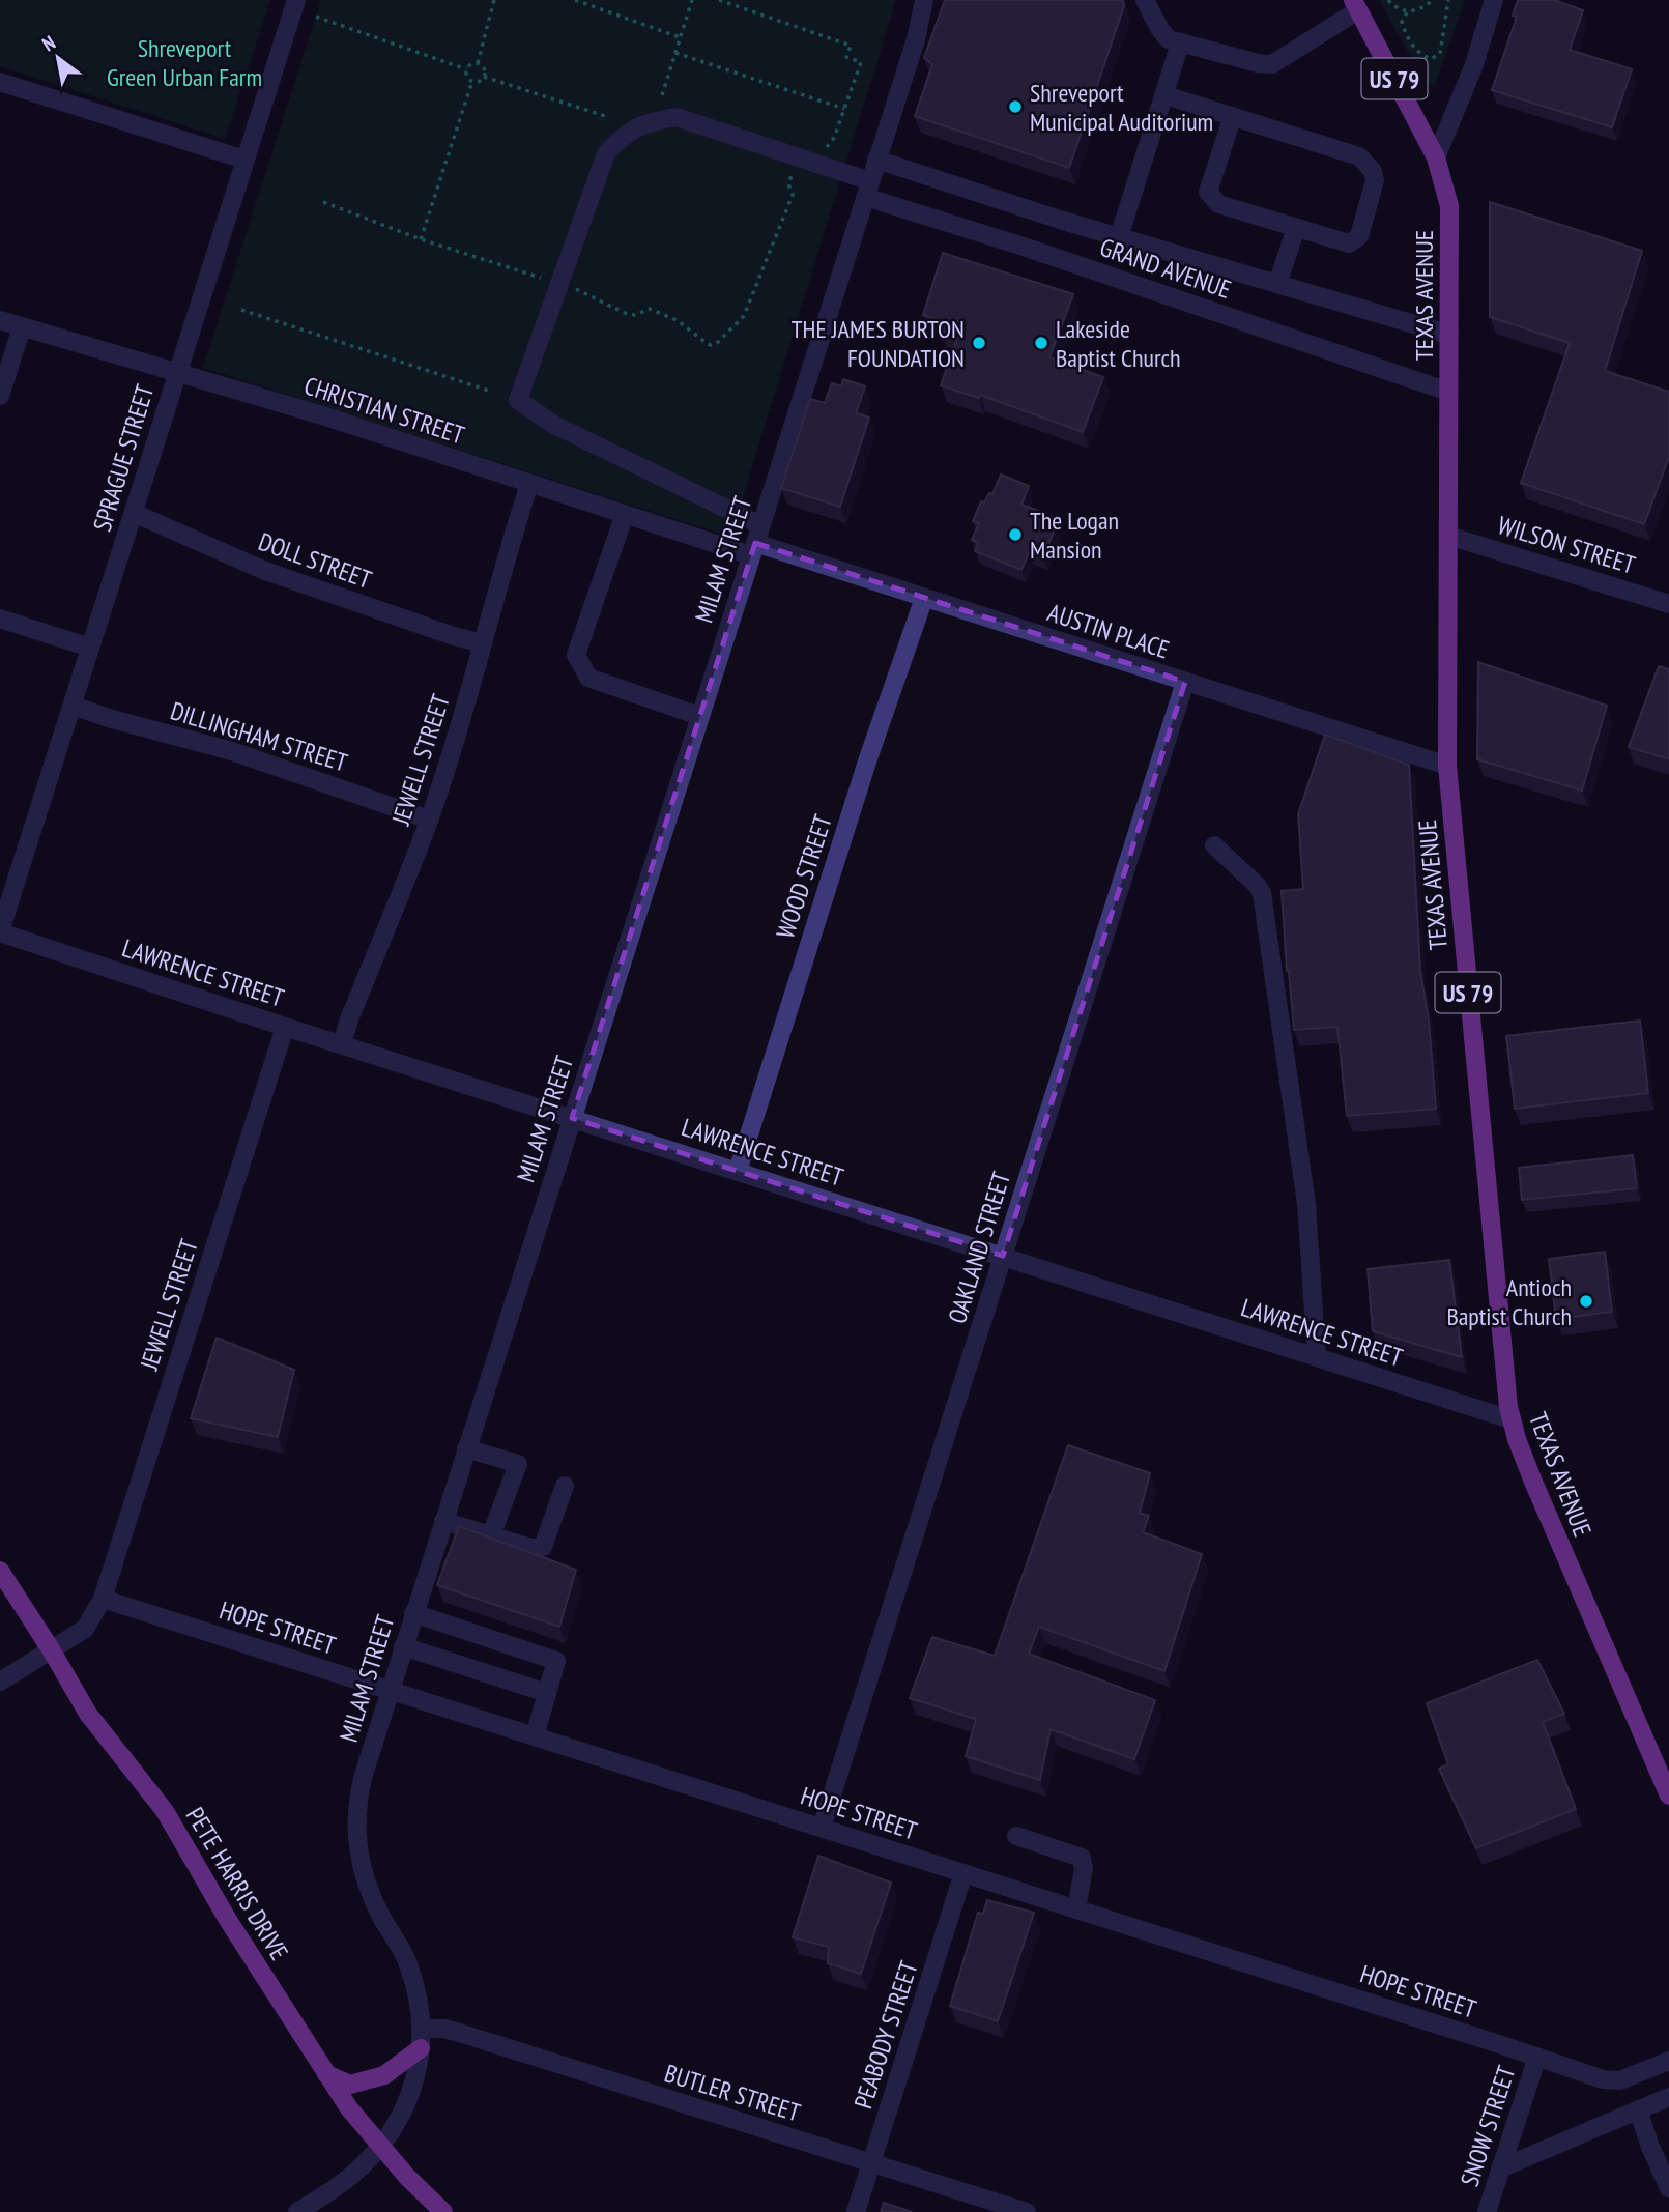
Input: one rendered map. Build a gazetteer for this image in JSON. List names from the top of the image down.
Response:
{
  "streets": {
    "main road": ["US 79", "TEXAS AVENUE", "PETE HARRIS DRIVE"],
    "street": [
      "GRAND AVENUE",
      "CHRISTIAN STREET",
      "SPRAGUE STREET",
      "WILSON STREET",
      "MILAM STREET",
      "DOLL STREET",
      "AUSTIN PLACE",
      "DILLINGHAM STREET",
      "JEWELL STREET",
      "WOOD STREET",
      "LAWRENCE STREET",
      "OAKLAND STREET",
      "HOPE STREET",
      "PEABODY STREET",
      "BUTLER STREET",
      "SNOW STREET"
    ]
  },
  "crossings": [
    ["GRAND AVENUE", "TEXAS AVENUE"],
    ["GRAND AVENUE", "CHRISTIAN STREET"],
    ["GRAND AVENUE", "MILAM STREET"],
    ["GRAND AVENUE", "AUSTIN PLACE"],
    ["TEXAS AVENUE", "WILSON STREET"],
    ["TEXAS AVENUE", "AUSTIN PLACE"],
    ["TEXAS AVENUE", "LAWRENCE STREET"],
    ["CHRISTIAN STREET", "SPRAGUE STREET"],
    ["CHRISTIAN STREET", "MILAM STREET"],
    ["CHRISTIAN STREET", "AUSTIN PLACE"],
    ["CHRISTIAN STREET", "JEWELL STREET"],
    ["SPRAGUE STREET", "DOLL STREET"],
    ["SPRAGUE STREET", "DILLINGHAM STREET"],
    ["SPRAGUE STREET", "LAWRENCE STREET"],
    ["MILAM STREET", "AUSTIN PLACE"],
    ["MILAM STREET", "LAWRENCE STREET"],
    ["MILAM STREET", "HOPE STREET"],
    ["MILAM STREET", "PETE HARRIS DRIVE"],
    ["MILAM STREET", "BUTLER STREET"],
    ["DOLL STREET", "JEWELL STREET"],
    ["AUSTIN PLACE", "WOOD STREET"],
    ["AUSTIN PLACE", "OAKLAND STREET"],
    ["DILLINGHAM STREET", "JEWELL STREET"],
    ["JEWELL STREET", "LAWRENCE STREET"],
    ["JEWELL STREET", "HOPE STREET"],
    ["WOOD STREET", "LAWRENCE STREET"],
    ["LAWRENCE STREET", "OAKLAND STREET"],
    ["OAKLAND STREET", "HOPE STREET"],
    ["HOPE STREET", "PEABODY STREET"],
    ["HOPE STREET", "SNOW STREET"],
    ["PEABODY STREET", "BUTLER STREET"]
  ],
  "parks": ["Shreveport Green Urban Farm"],
  "places": [
    "Shreveport Municipal Auditorium",
    "THE JAMES BURTON FOUNDATION",
    "Lakeside Baptist Church",
    "The Logan Mansion",
    "Antioch Baptist Church"
  ],
  "north": "top left"
}
